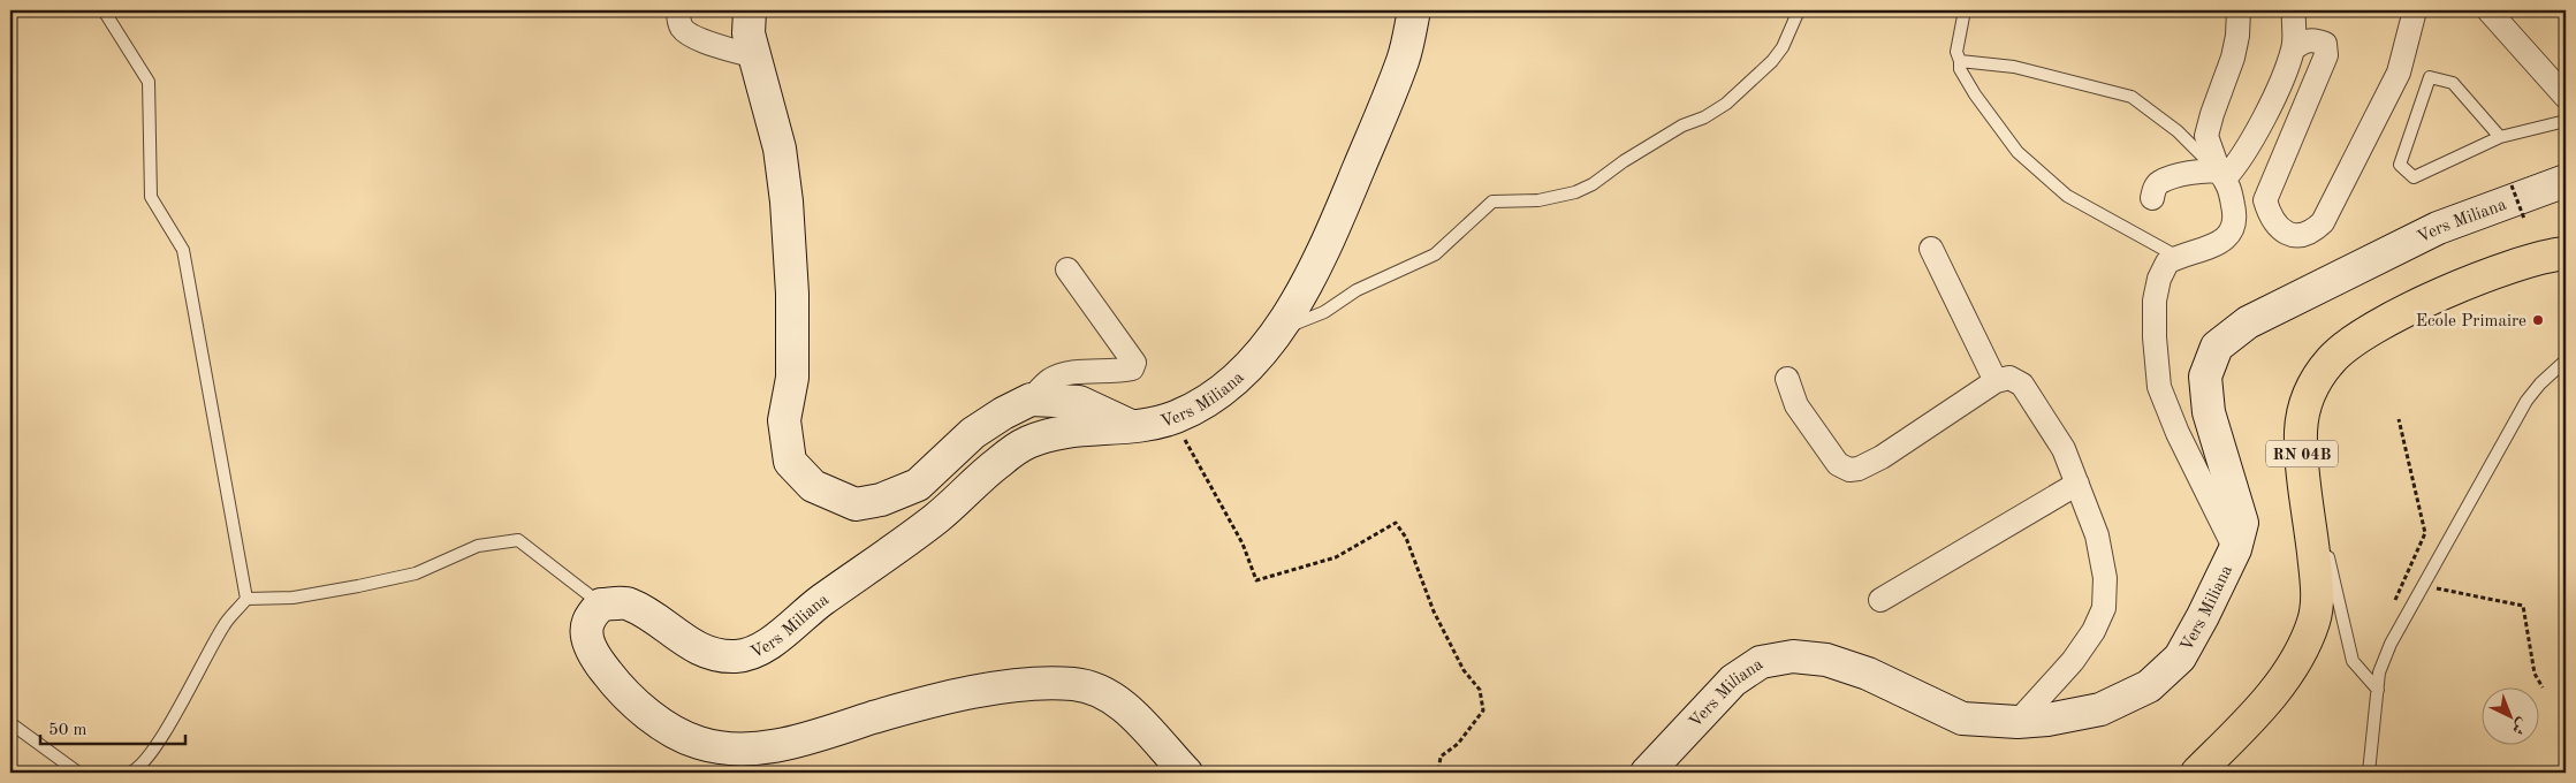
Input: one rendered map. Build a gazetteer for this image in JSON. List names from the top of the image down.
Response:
{
  "streets": {
    "main road": ["Vers Miliana", "RN 04B"]
  },
  "places": ["Ecole Primaire"],
  "scale_bar": "50 m",
  "north": "bottom right"
}
